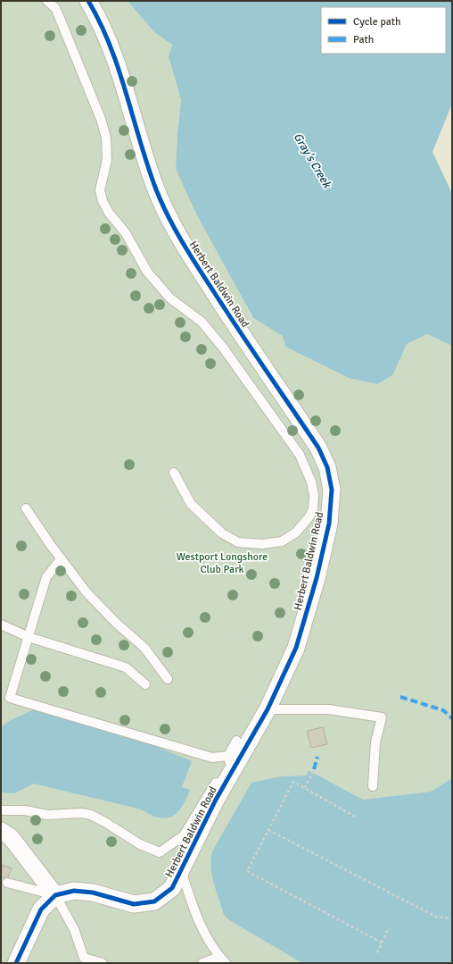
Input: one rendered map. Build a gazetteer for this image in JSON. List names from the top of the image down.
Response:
{
  "streets": {
    "street": ["Herbert Baldwin Road"]
  },
  "water": ["Gray's Creek"],
  "parks": ["Westport Longshore Club Park"],
  "legend": ["Cycle path", "Path"]
}
